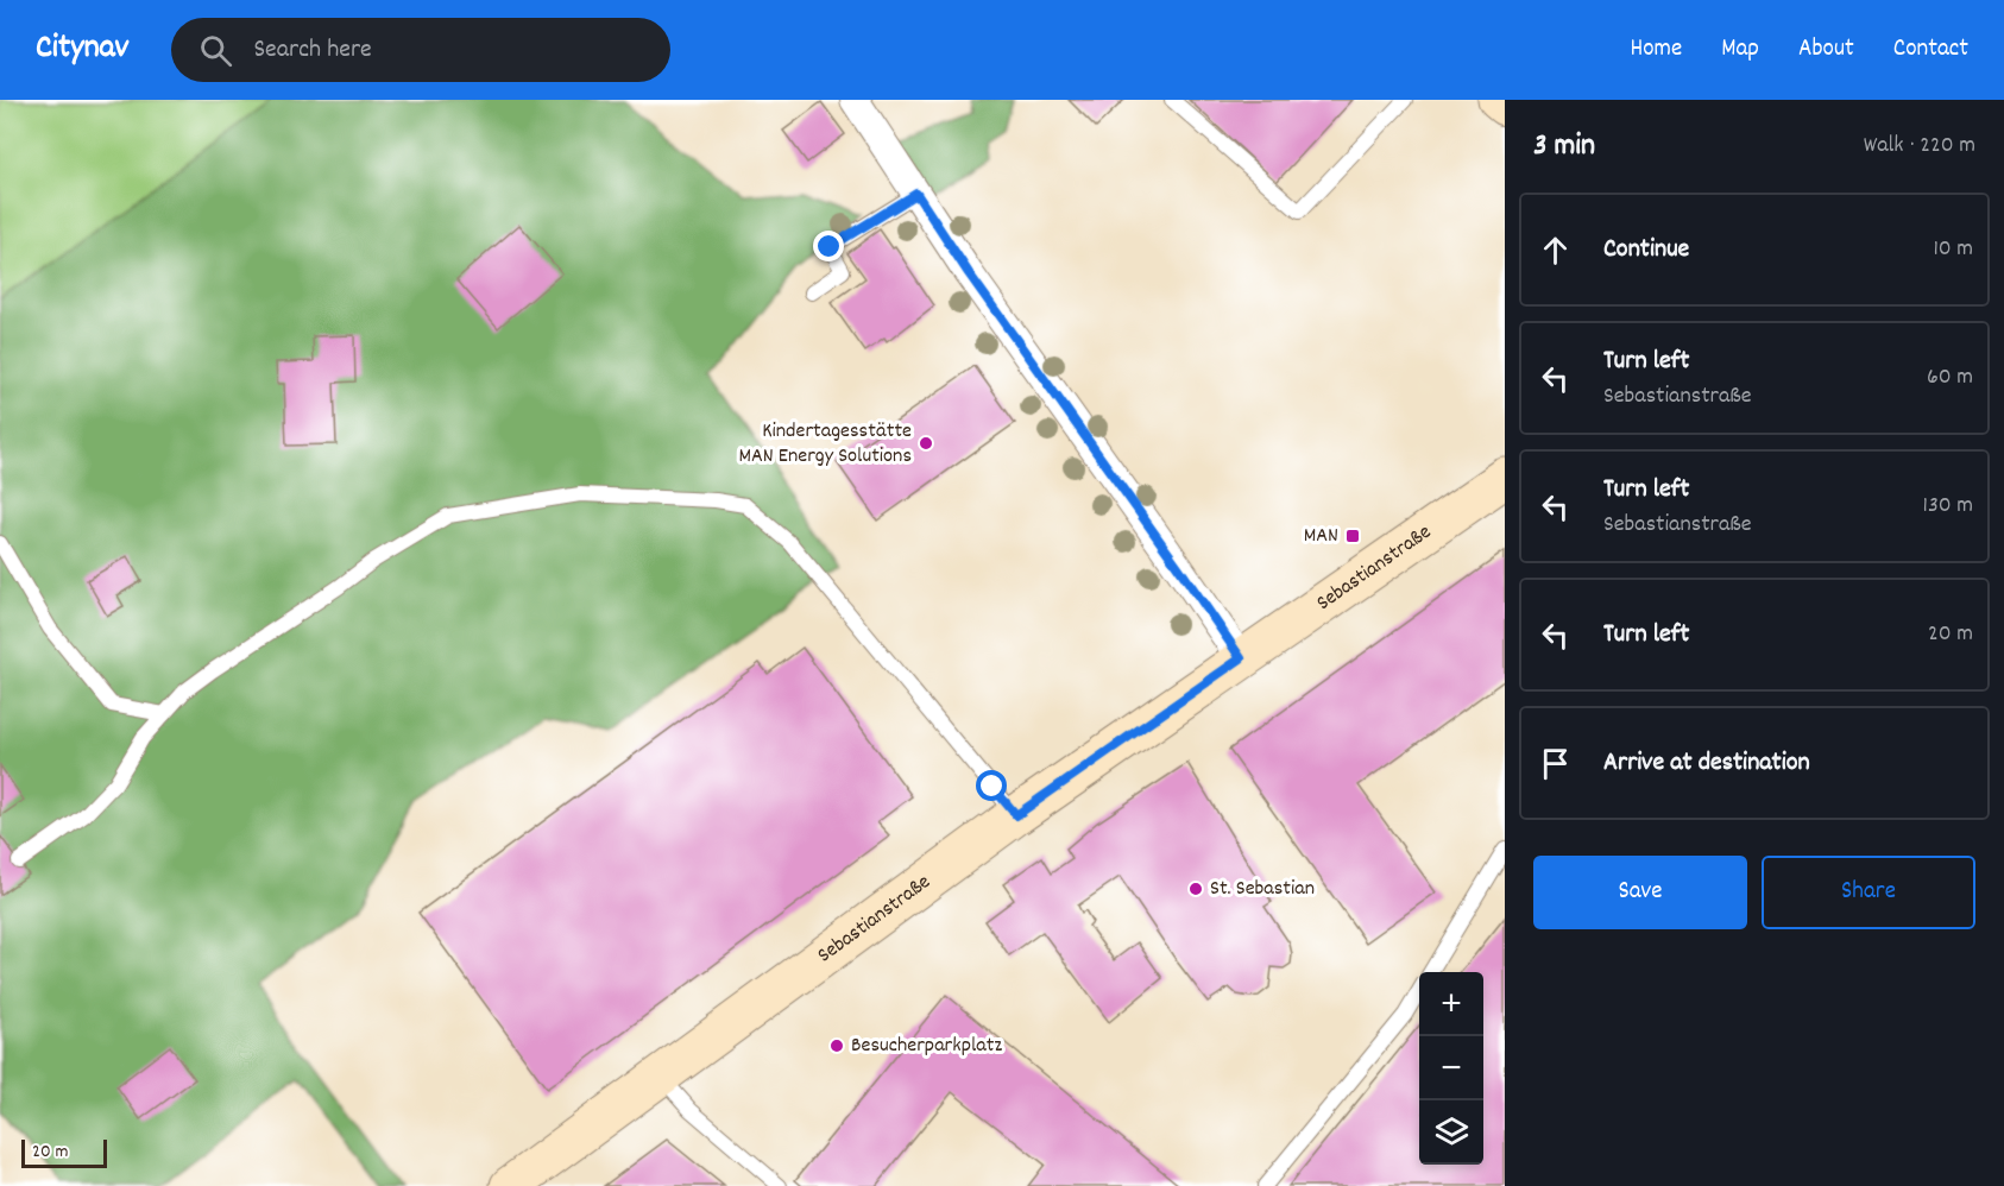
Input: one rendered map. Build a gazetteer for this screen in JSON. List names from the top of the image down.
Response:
{
  "streets": {
    "main road": ["Sebastianstraße"]
  },
  "places": {
    "other": ["Kindertagesstätte MAN Energy Solutions", "St. Sebastian", "Besucherparkplatz"],
    "transit": ["MAN"]
  },
  "scale_bar": "20 m",
  "page": {
    "header": "Citynav",
    "search": "Search here",
    "nav": [
      "Home",
      "Map",
      "About",
      "Contact"
    ],
    "heading": ["3 min", "Walk · 220 m"],
    "list": [
      ["Continue", "10 m"],
      ["Turn left", "Sebastianstraße", "60 m"],
      ["Turn left", "Sebastianstraße", "130 m"],
      ["Turn left", "20 m"],
      "Arrive at destination"
    ],
    "buttons": ["Save", "Share"],
    "map_buttons": ["+", "−"],
    "scale": "20 m"
  }
}
